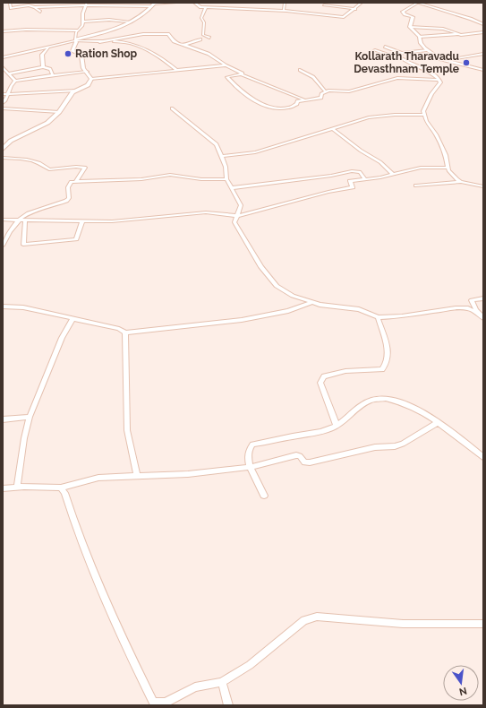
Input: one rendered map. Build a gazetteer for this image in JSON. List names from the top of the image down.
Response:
{
  "places": ["Ration Shop", "Kollarath Tharavadu Devasthnam Temple"],
  "north": "bottom"
}
